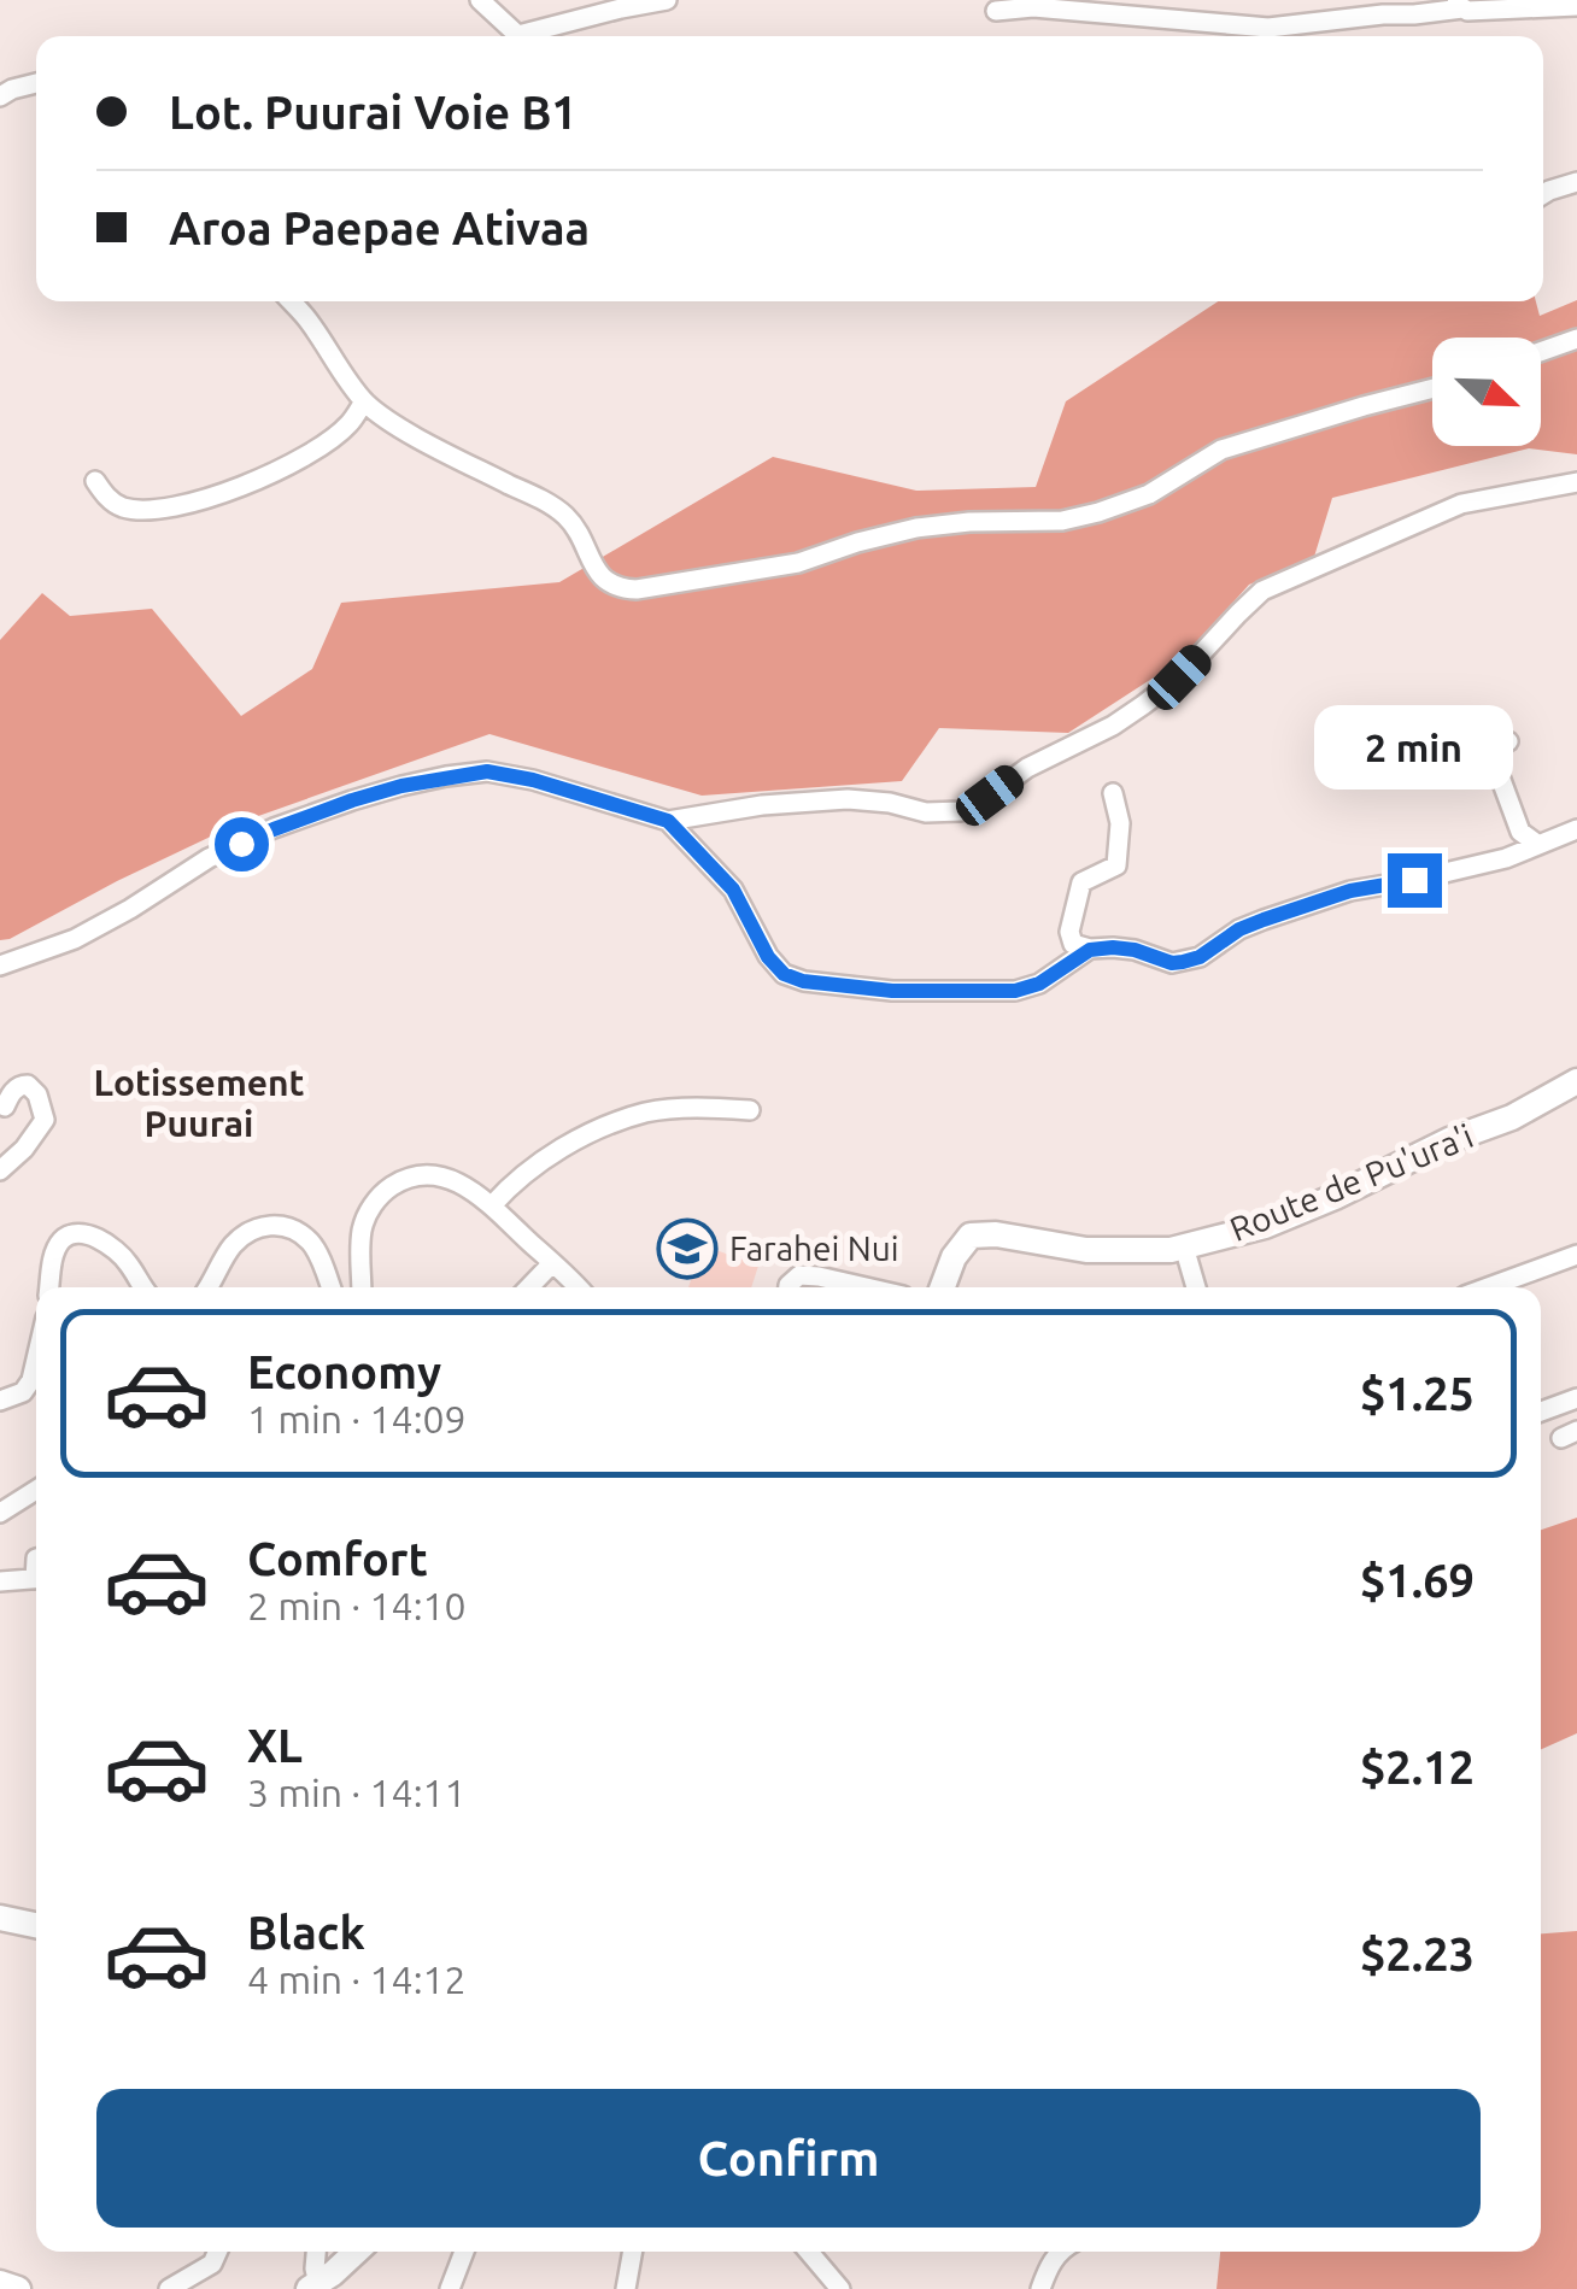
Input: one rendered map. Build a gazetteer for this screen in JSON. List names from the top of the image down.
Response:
{
  "streets": {
    "main road": ["Route de Pu'ura'i"]
  },
  "districts": ["Lotissement Puurai"],
  "places": {
    "school or university": ["Farahei Nui"]
  },
  "north": "bottom right",
  "page": {
    "banner": ["Lot. Puurai Voie B1", "Aroa Paepae Ativaa"],
    "bubble": "2 min",
    "list": [
      {
        "name": "Economy",
        "note": "1 min · 14:09",
        "value": "$1.25"
      },
      {
        "name": "Comfort",
        "note": "2 min · 14:10",
        "value": "$1.69"
      },
      {
        "name": "XL",
        "note": "3 min · 14:11",
        "value": "$2.12"
      },
      {
        "name": "Black",
        "note": "4 min · 14:12",
        "value": "$2.23"
      }
    ],
    "buttons": "Confirm"
  }
}
